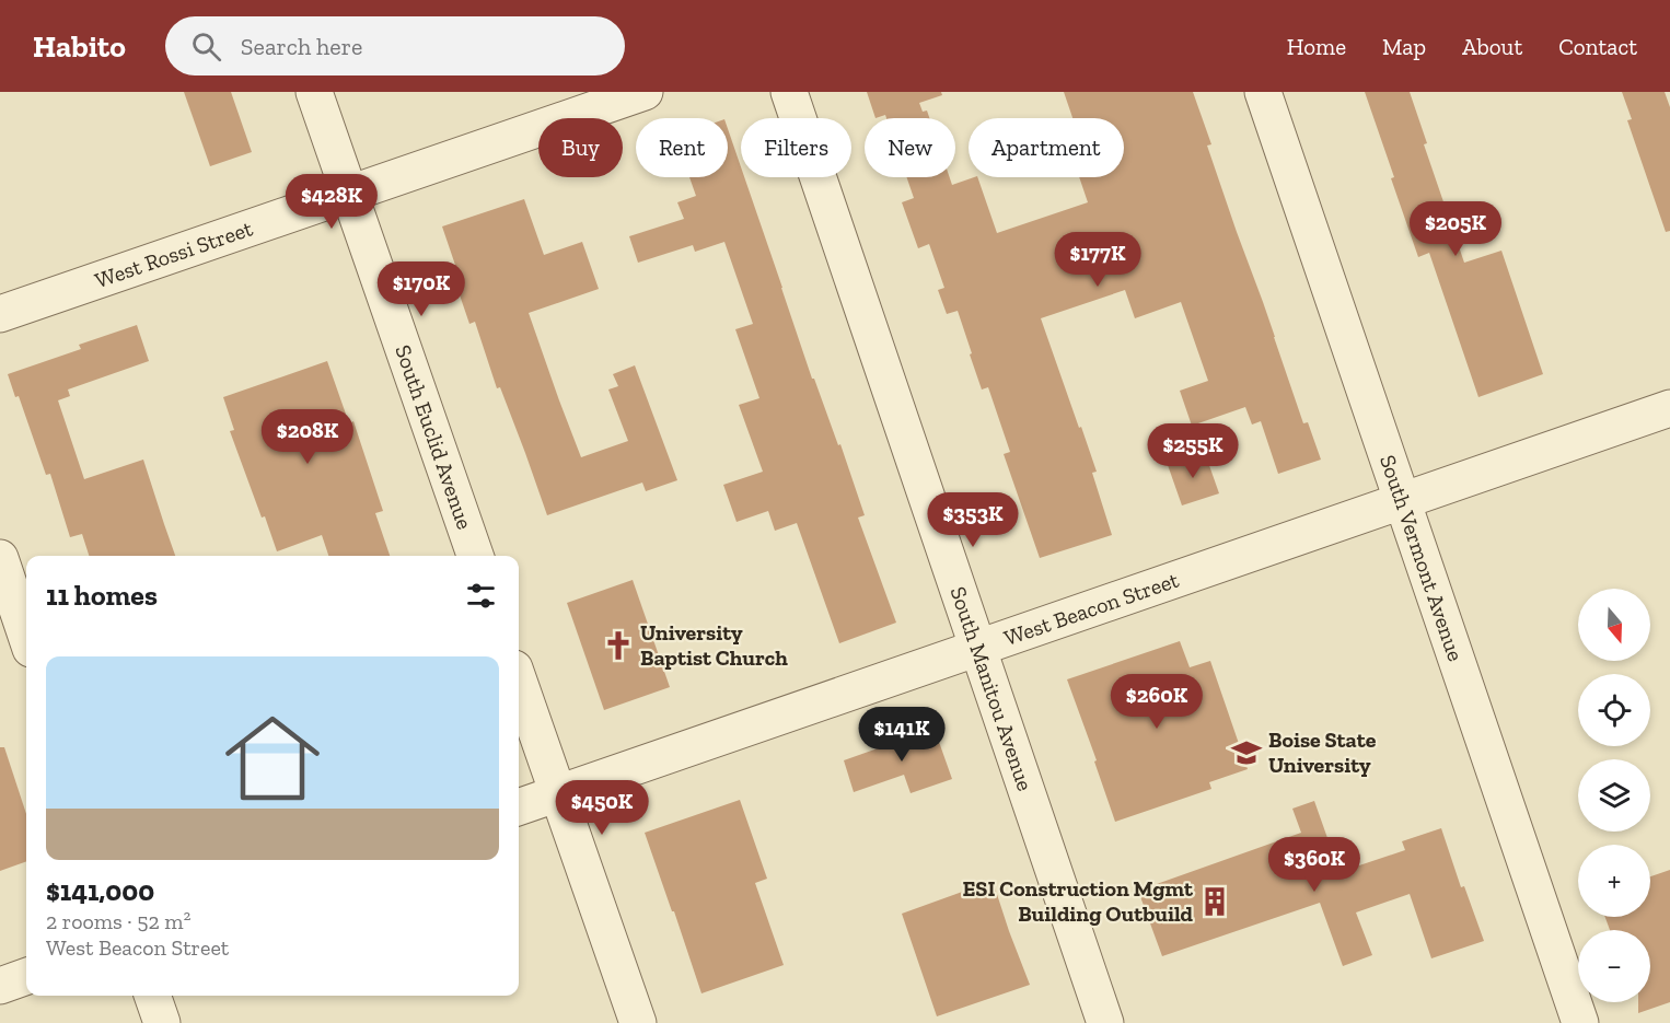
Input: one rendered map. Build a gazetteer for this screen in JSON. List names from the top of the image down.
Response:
{
  "streets": {
    "street": [
      "West Rossi Street",
      "South Euclid Avenue",
      "South Vermont Avenue",
      "West Beacon Street",
      "South Manitou Avenue"
    ]
  },
  "crossings": [
    ["West Rossi Street", "South Euclid Avenue"],
    ["South Vermont Avenue", "West Beacon Street"],
    ["West Beacon Street", "South Manitou Avenue"]
  ],
  "places": {
    "church": ["University Baptist Church"],
    "school or university": ["Boise State University"],
    "building": ["ESI Construction Mgmt Building Outbuild"]
  },
  "north": "bottom",
  "page": {
    "header": "Habito",
    "search": "Search here",
    "nav": [
      "Home",
      "Map",
      "About",
      "Contact"
    ],
    "chip": [
      "Buy",
      "Rent",
      "Filters",
      "New",
      "Apartment"
    ],
    "price": [
      "$428K",
      "$205K",
      "$177K",
      "$170K",
      "$208K",
      "$255K",
      "$353K",
      "$260K",
      "$141K",
      "$450K",
      "$360K"
    ],
    "heading": "11 homes",
    "map_buttons": ["+", "−"],
    "list": [
      {
        "name": "$141,000",
        "note": "2 rooms · 52 m² · West Beacon Street"
      }
    ]
  }
}
